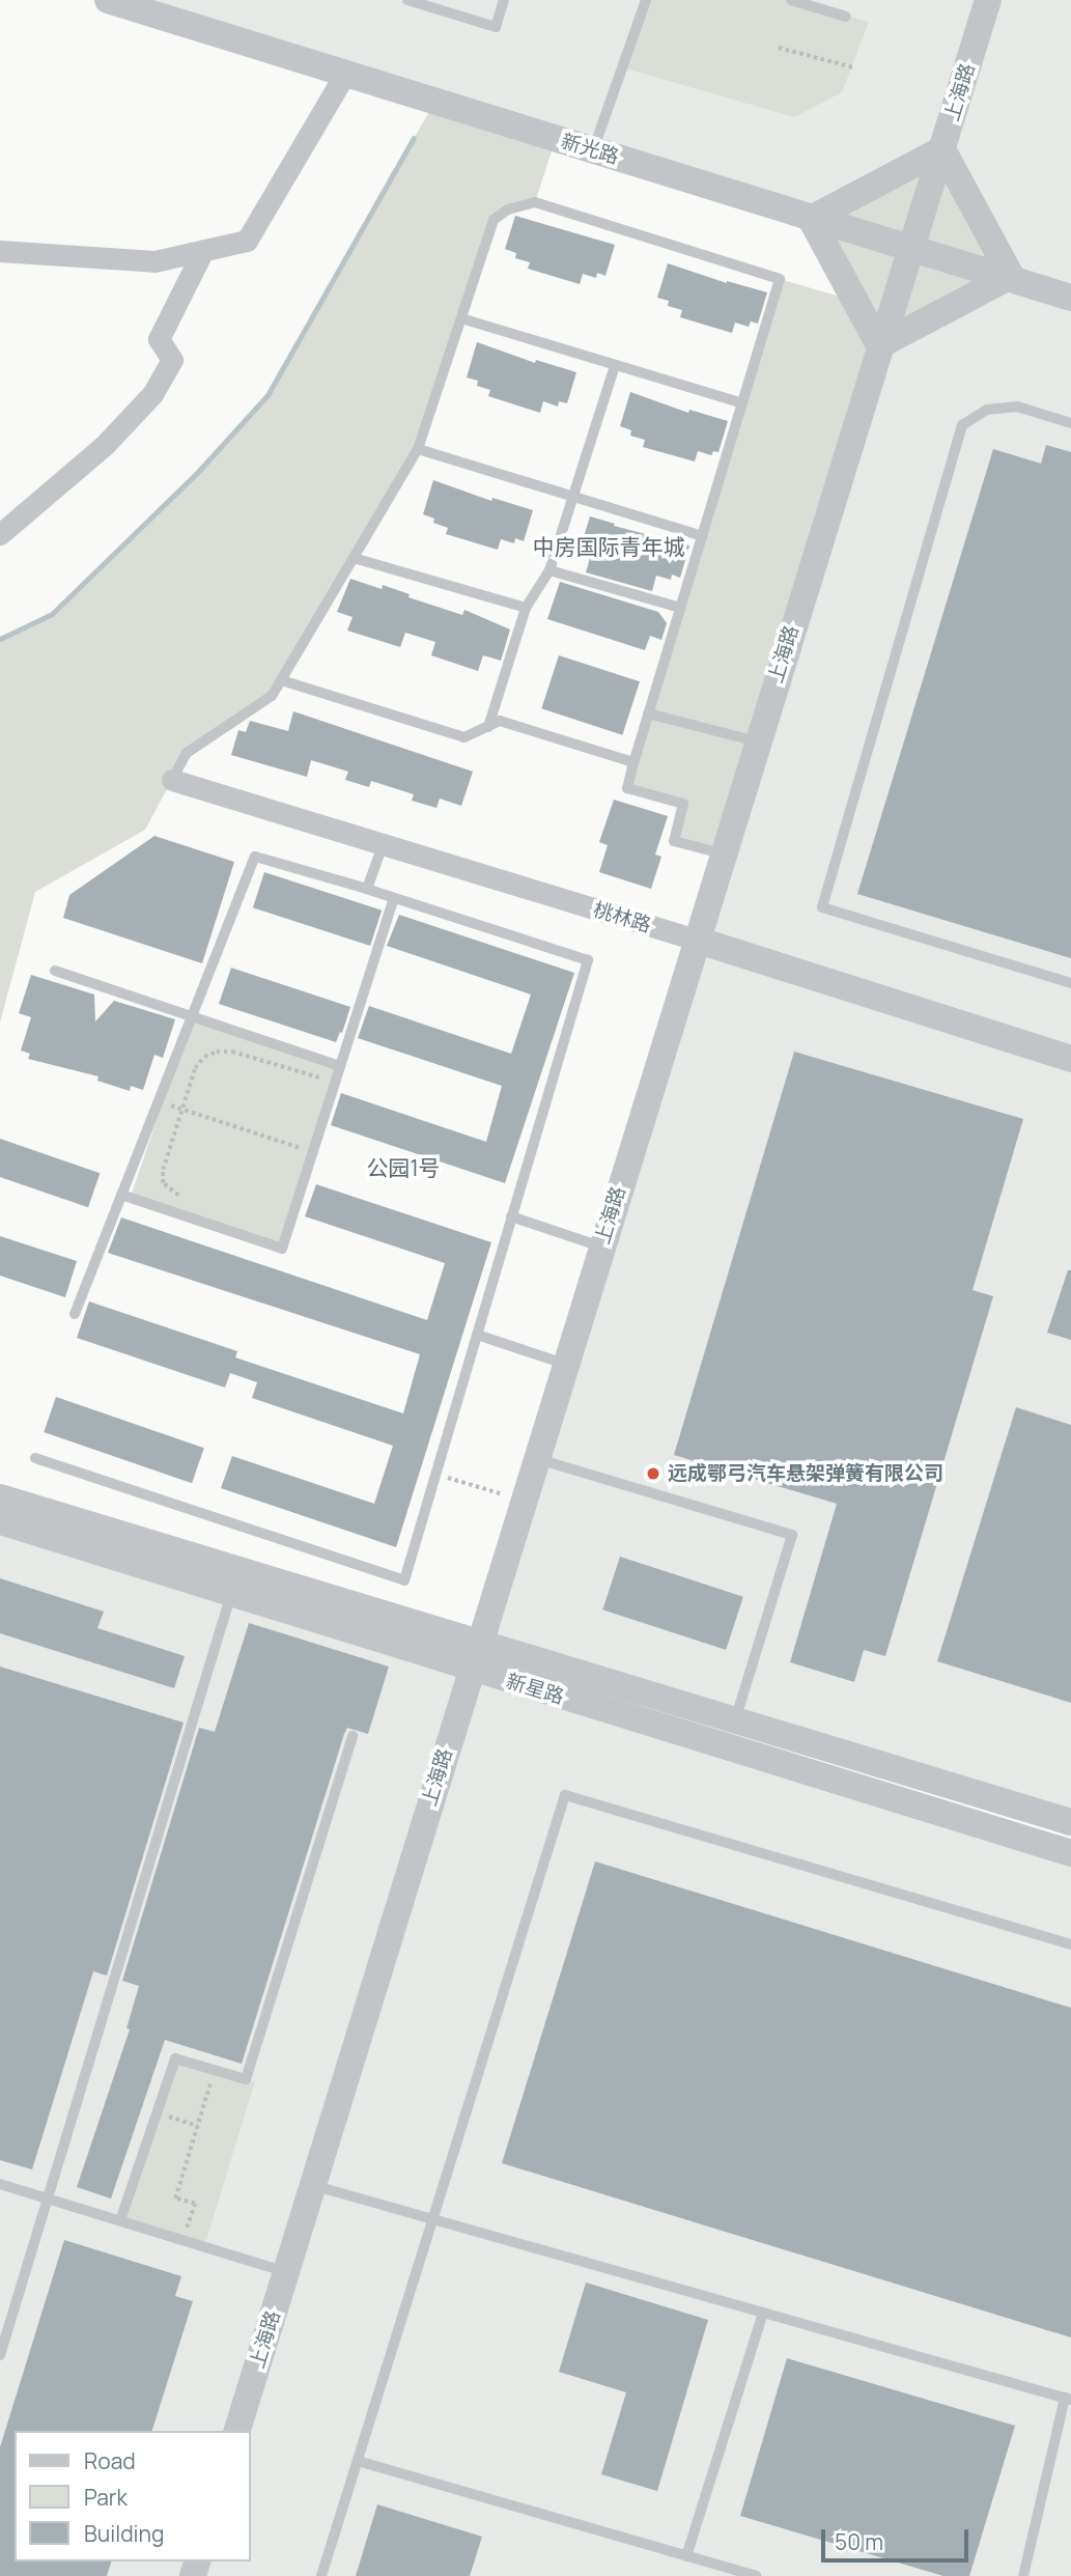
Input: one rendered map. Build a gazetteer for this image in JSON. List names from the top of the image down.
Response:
{
  "streets": {
    "street": [
      "上海路",
      "新光路",
      "桃林路",
      "新星路"
    ]
  },
  "crossings": [
    ["上海路", "新光路"],
    ["上海路", "桃林路"],
    ["上海路", "新星路"]
  ],
  "districts": ["中房国际青年城", "公园1号"],
  "places": ["远成鄂弓汽车悬架弹簧有限公司"],
  "legend": ["Road", "Park", "Building"],
  "scale_bar": "50 m"
}
